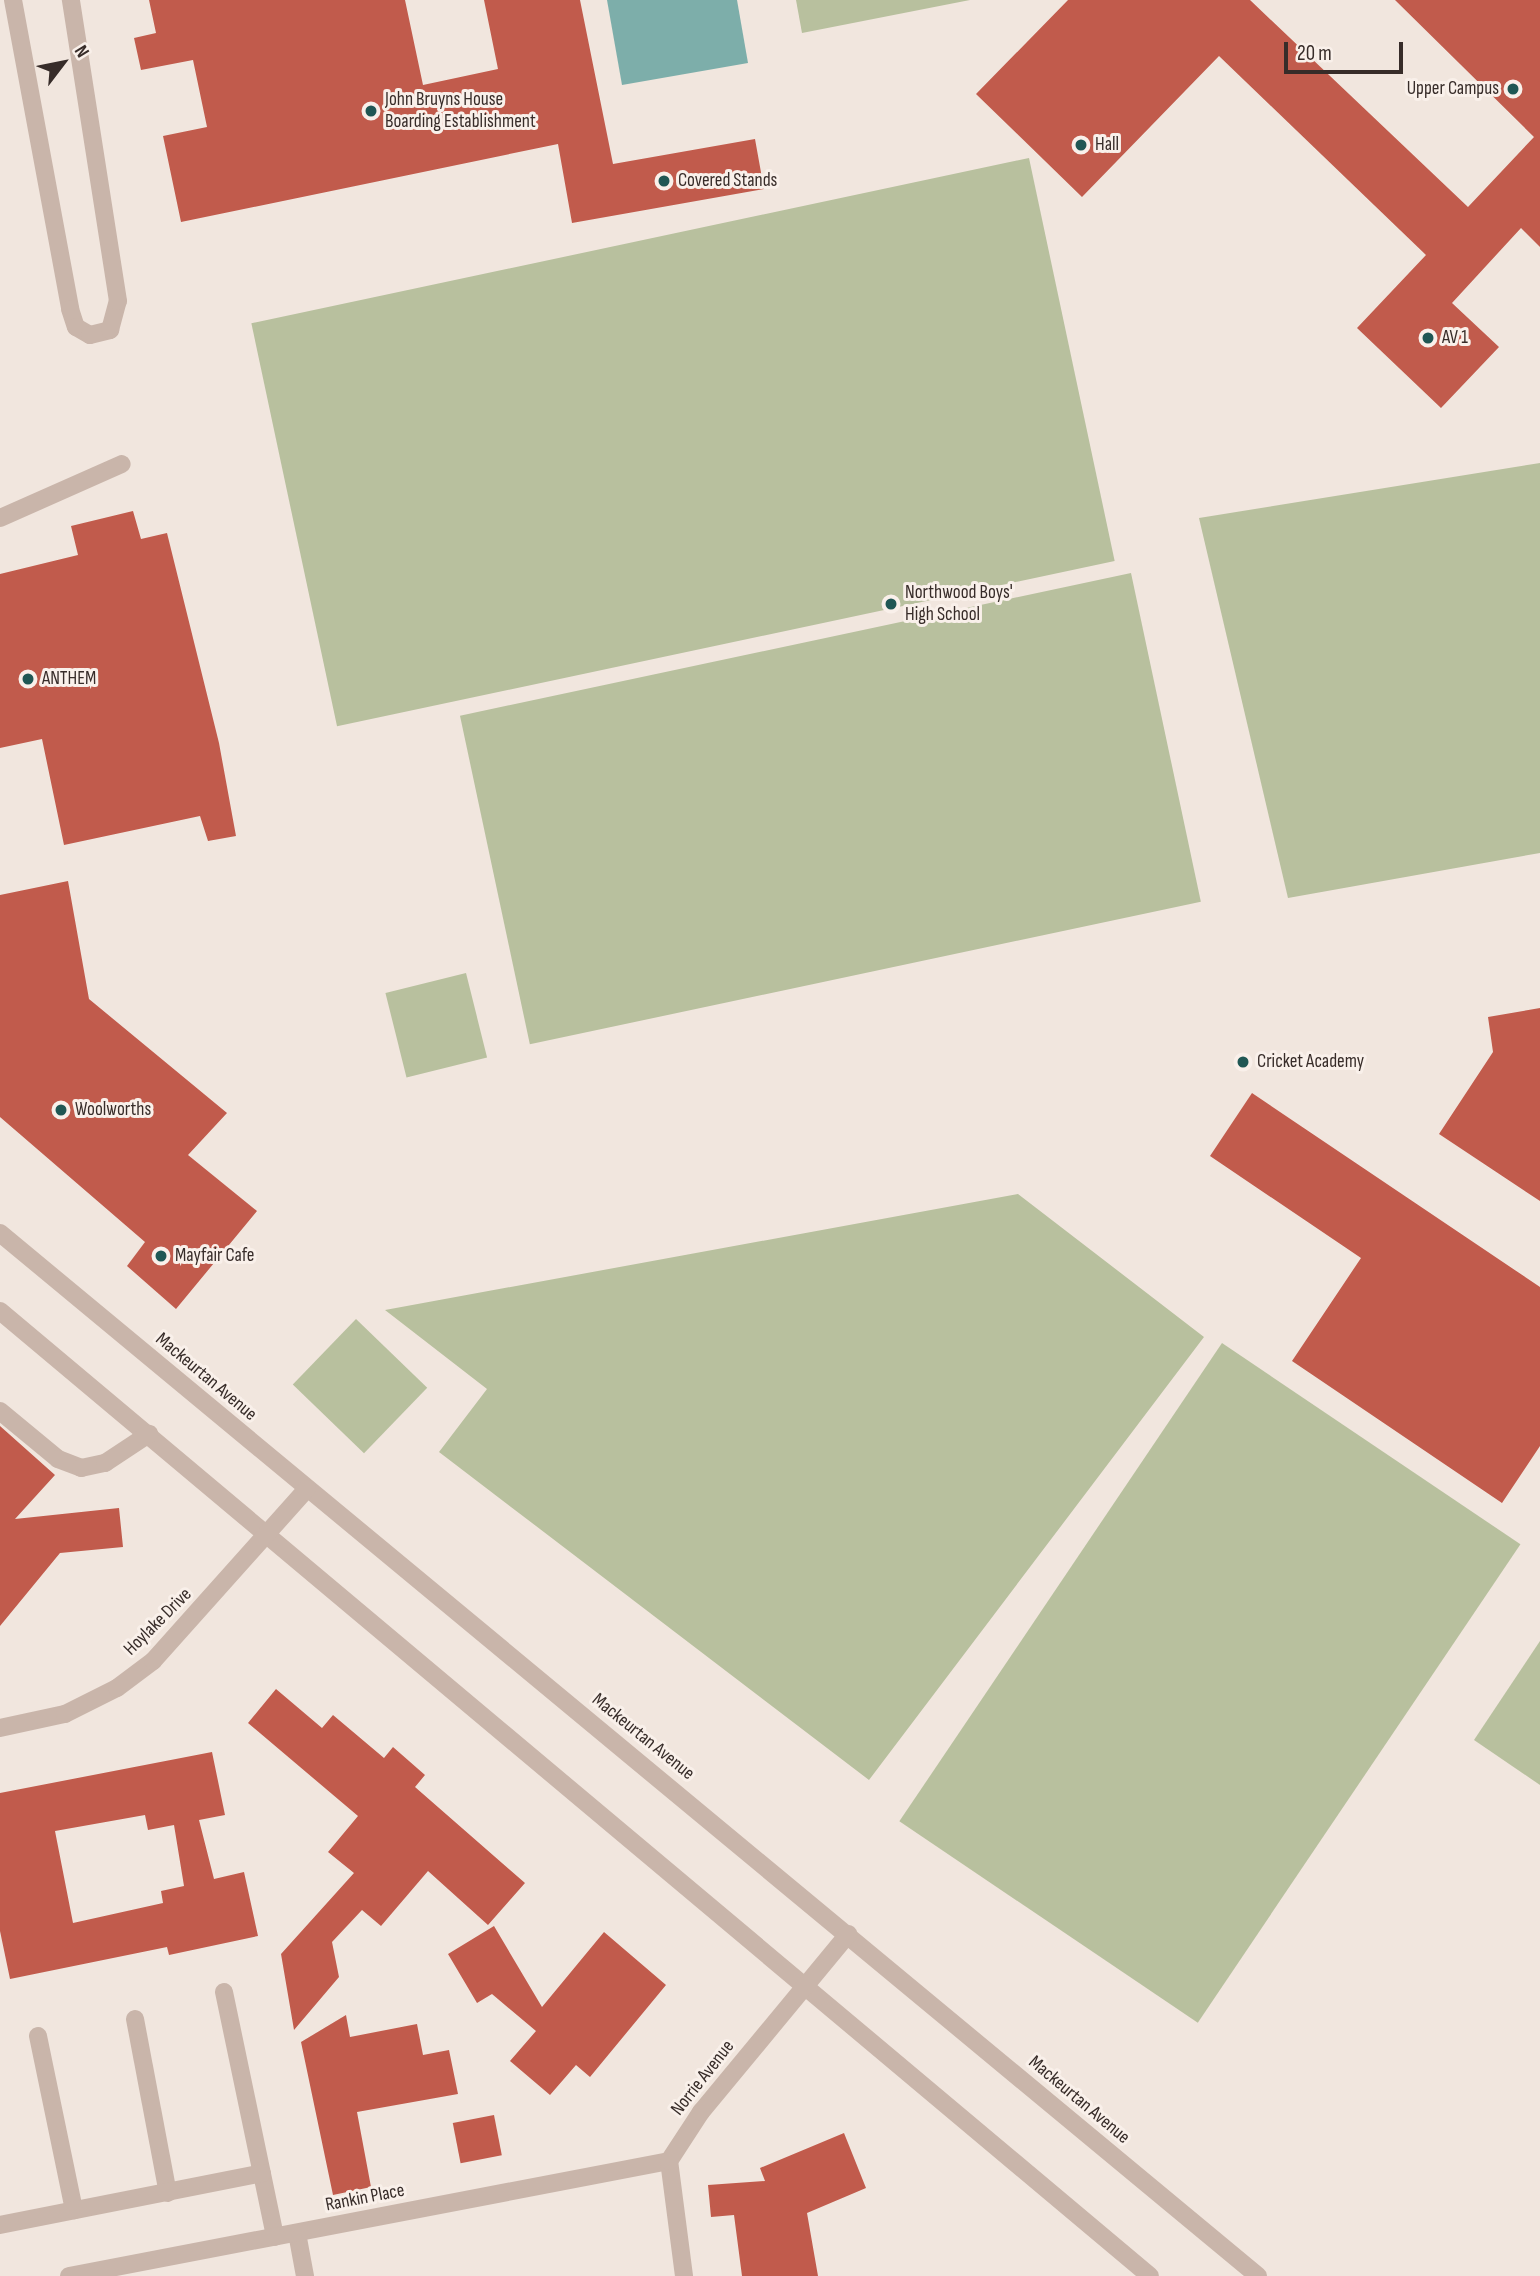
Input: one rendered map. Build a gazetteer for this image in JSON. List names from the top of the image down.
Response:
{
  "streets": {
    "street": [
      "Mackeurtan Avenue",
      "Hoylake Drive",
      "Norrie Avenue",
      "Rankin Place"
    ]
  },
  "crossings": [
    ["Mackeurtan Avenue", "Hoylake Drive"],
    ["Mackeurtan Avenue", "Norrie Avenue"],
    ["Norrie Avenue", "Rankin Place"]
  ],
  "places": [
    "Upper Campus",
    "John Bruyns House Boarding Establishment",
    "Hall",
    "Covered Stands",
    "AV 1",
    "Northwood Boys' High School",
    "ANTHEM",
    "Cricket Academy",
    "Woolworths",
    "Mayfair Cafe"
  ],
  "scale_bar": "20 m",
  "north": "top right"
}
